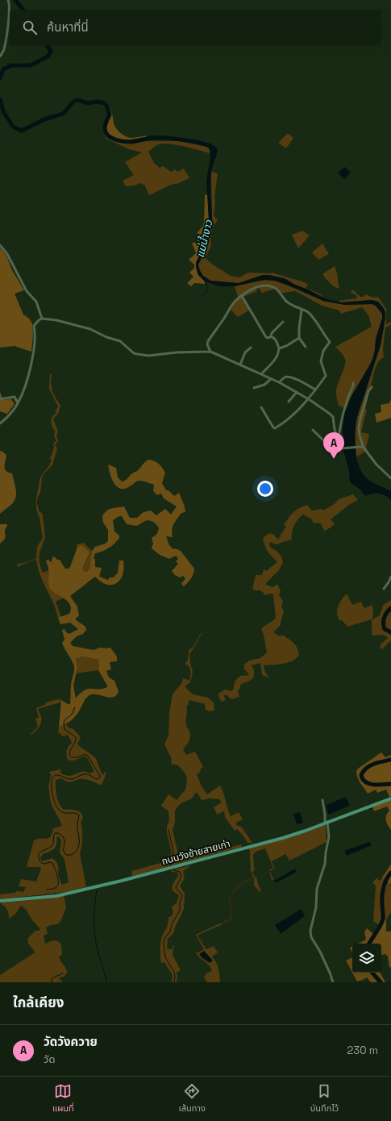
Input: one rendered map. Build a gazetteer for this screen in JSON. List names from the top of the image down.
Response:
{
  "streets": {
    "main road": ["ถนนวังซ้ายสายเก่า"]
  },
  "water": ["แม่น้ำงาว"],
  "page": {
    "search": "ค้นหาที่นี่",
    "pins": "A",
    "heading": "ใกล้เคียง",
    "list": [
      {
        "mark": "A",
        "name": "วัดวังควาย",
        "note": "วัด",
        "value": "230 m"
      }
    ],
    "nav": ["แผนที่", "เส้นทาง", "บันทึกไว้"]
  }
}
